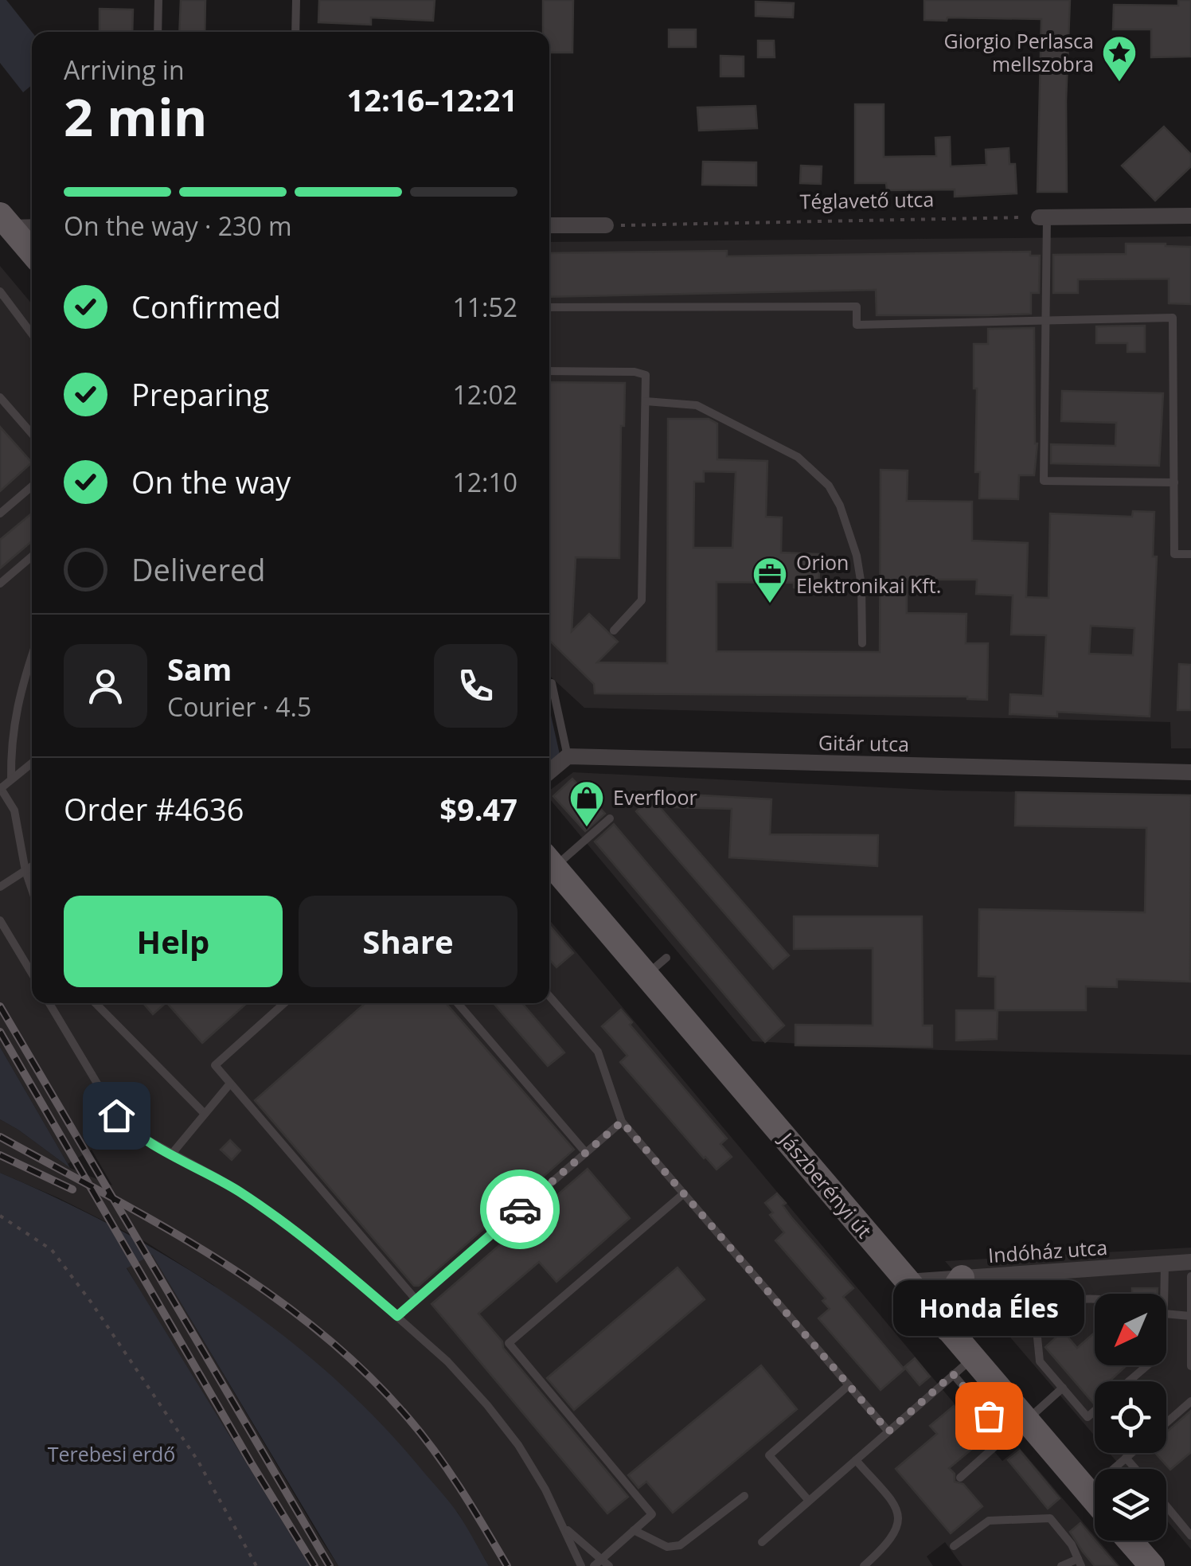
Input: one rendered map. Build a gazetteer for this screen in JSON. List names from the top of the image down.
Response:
{
  "streets": {
    "main road": ["Jászberényi út"],
    "street": ["Gitár utca", "Indóház utca"],
    "path": ["Téglavető utca"]
  },
  "crossings": [
    ["Jászberényi út", "Indóház utca"]
  ],
  "parks": ["Terebesi erdő"],
  "places": {
    "place": ["Giorgio Perlasca mellszobra"],
    "office": ["Orion Elektronikai Kft."],
    "shop": ["Everfloor"],
    "other": ["Honda Éles"]
  },
  "north": "bottom left",
  "page": {
    "heading": ["2 min", "Arriving in", "12:16–12:21"],
    "panel": [
      "Sam",
      "Courier · 4.5",
      "Order #4636",
      "$9.47"
    ],
    "bar": "On the way · 230 m",
    "list": [
      ["Confirmed", "11:52"],
      ["Preparing", "12:02"],
      ["On the way", "12:10"],
      "Delivered"
    ],
    "buttons": ["Help", "Share"],
    "bubble": "Honda Éles"
  }
}
